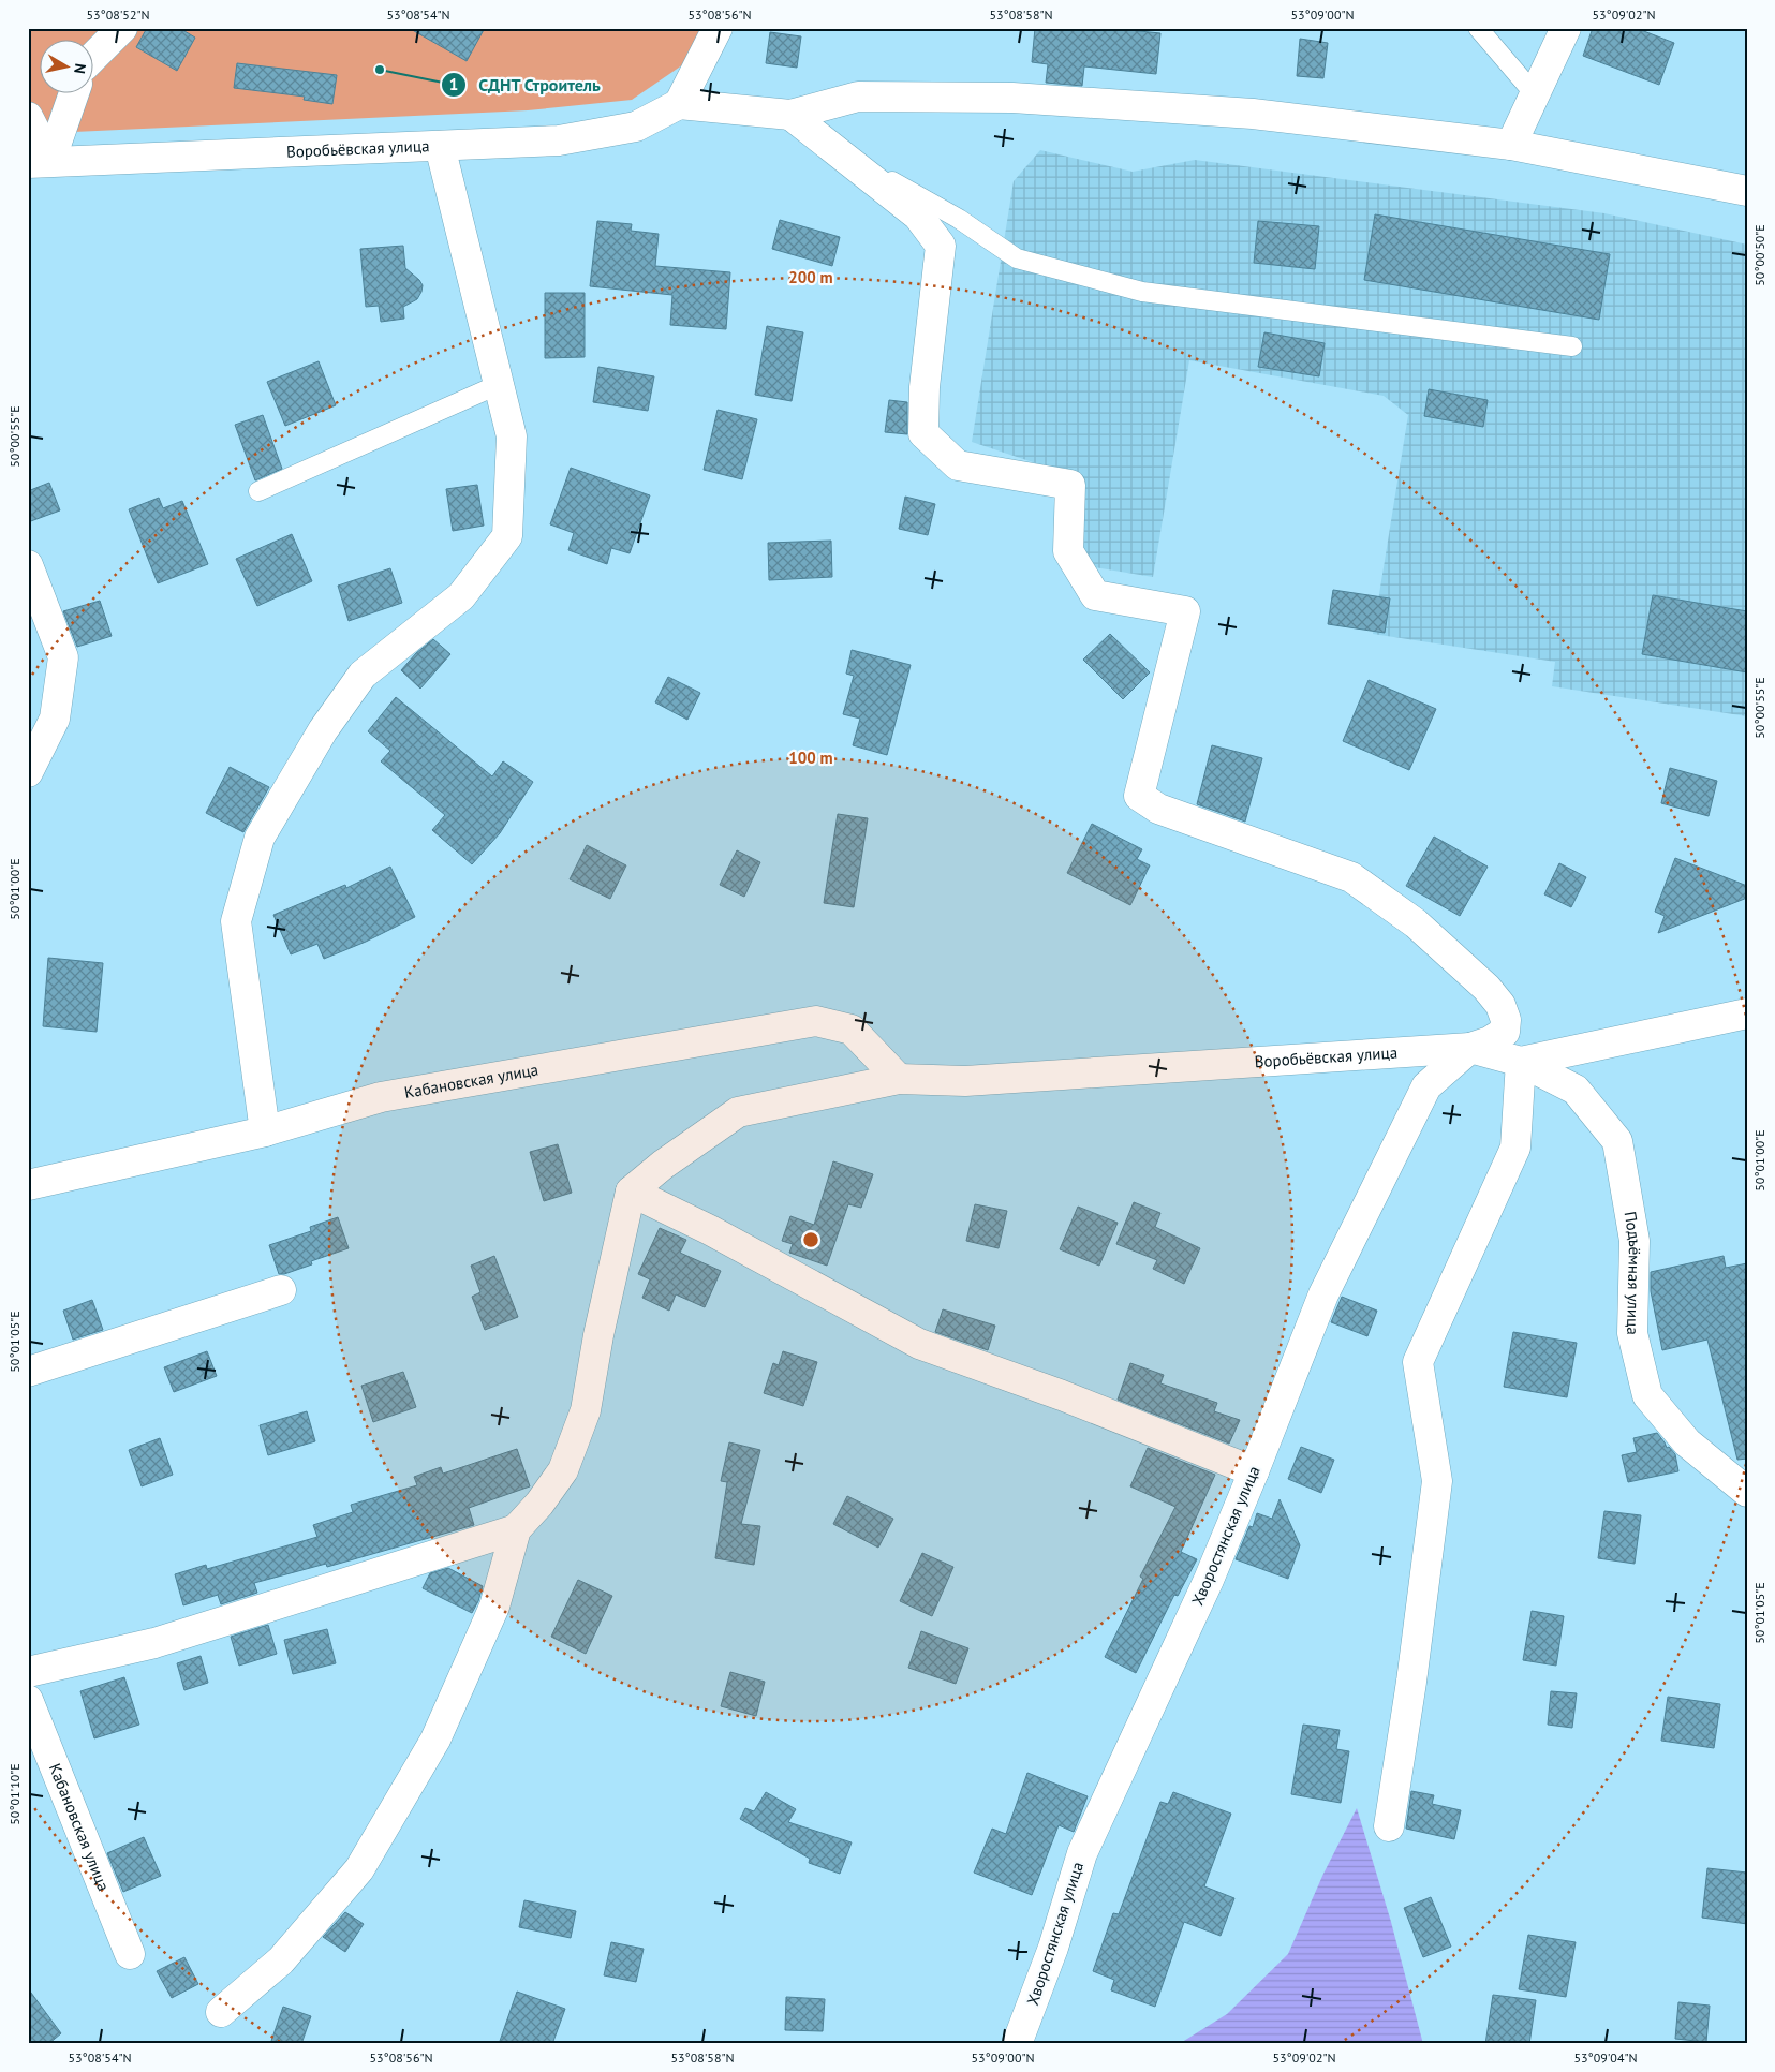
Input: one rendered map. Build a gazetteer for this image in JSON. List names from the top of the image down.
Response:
{
  "streets": {
    "street": [
      "Воробьёвская улица",
      "Кабановская улица",
      "Подъёмная улица",
      "Хворостянская улица"
    ]
  },
  "crossings": [
    ["Воробьёвская улица", "Кабановская улица"],
    ["Воробьёвская улица", "Подъёмная улица"],
    ["Воробьёвская улица", "Хворостянская улица"]
  ],
  "places": ["СДНТ Строитель"],
  "north": "right",
  "coordinates": [
    "53°08'52\"N",
    "53°08'54\"N",
    "53°08'56\"N",
    "53°08'58\"N",
    "53°09'00\"N",
    "53°09'02\"N",
    "50°00'50\"E",
    "50°00'55\"E",
    "50°01'00\"E",
    "50°01'05\"E",
    "50°01'10\"E",
    "53°09'04\"N"
  ],
  "rings": ["200 m", "100 m"]
}
